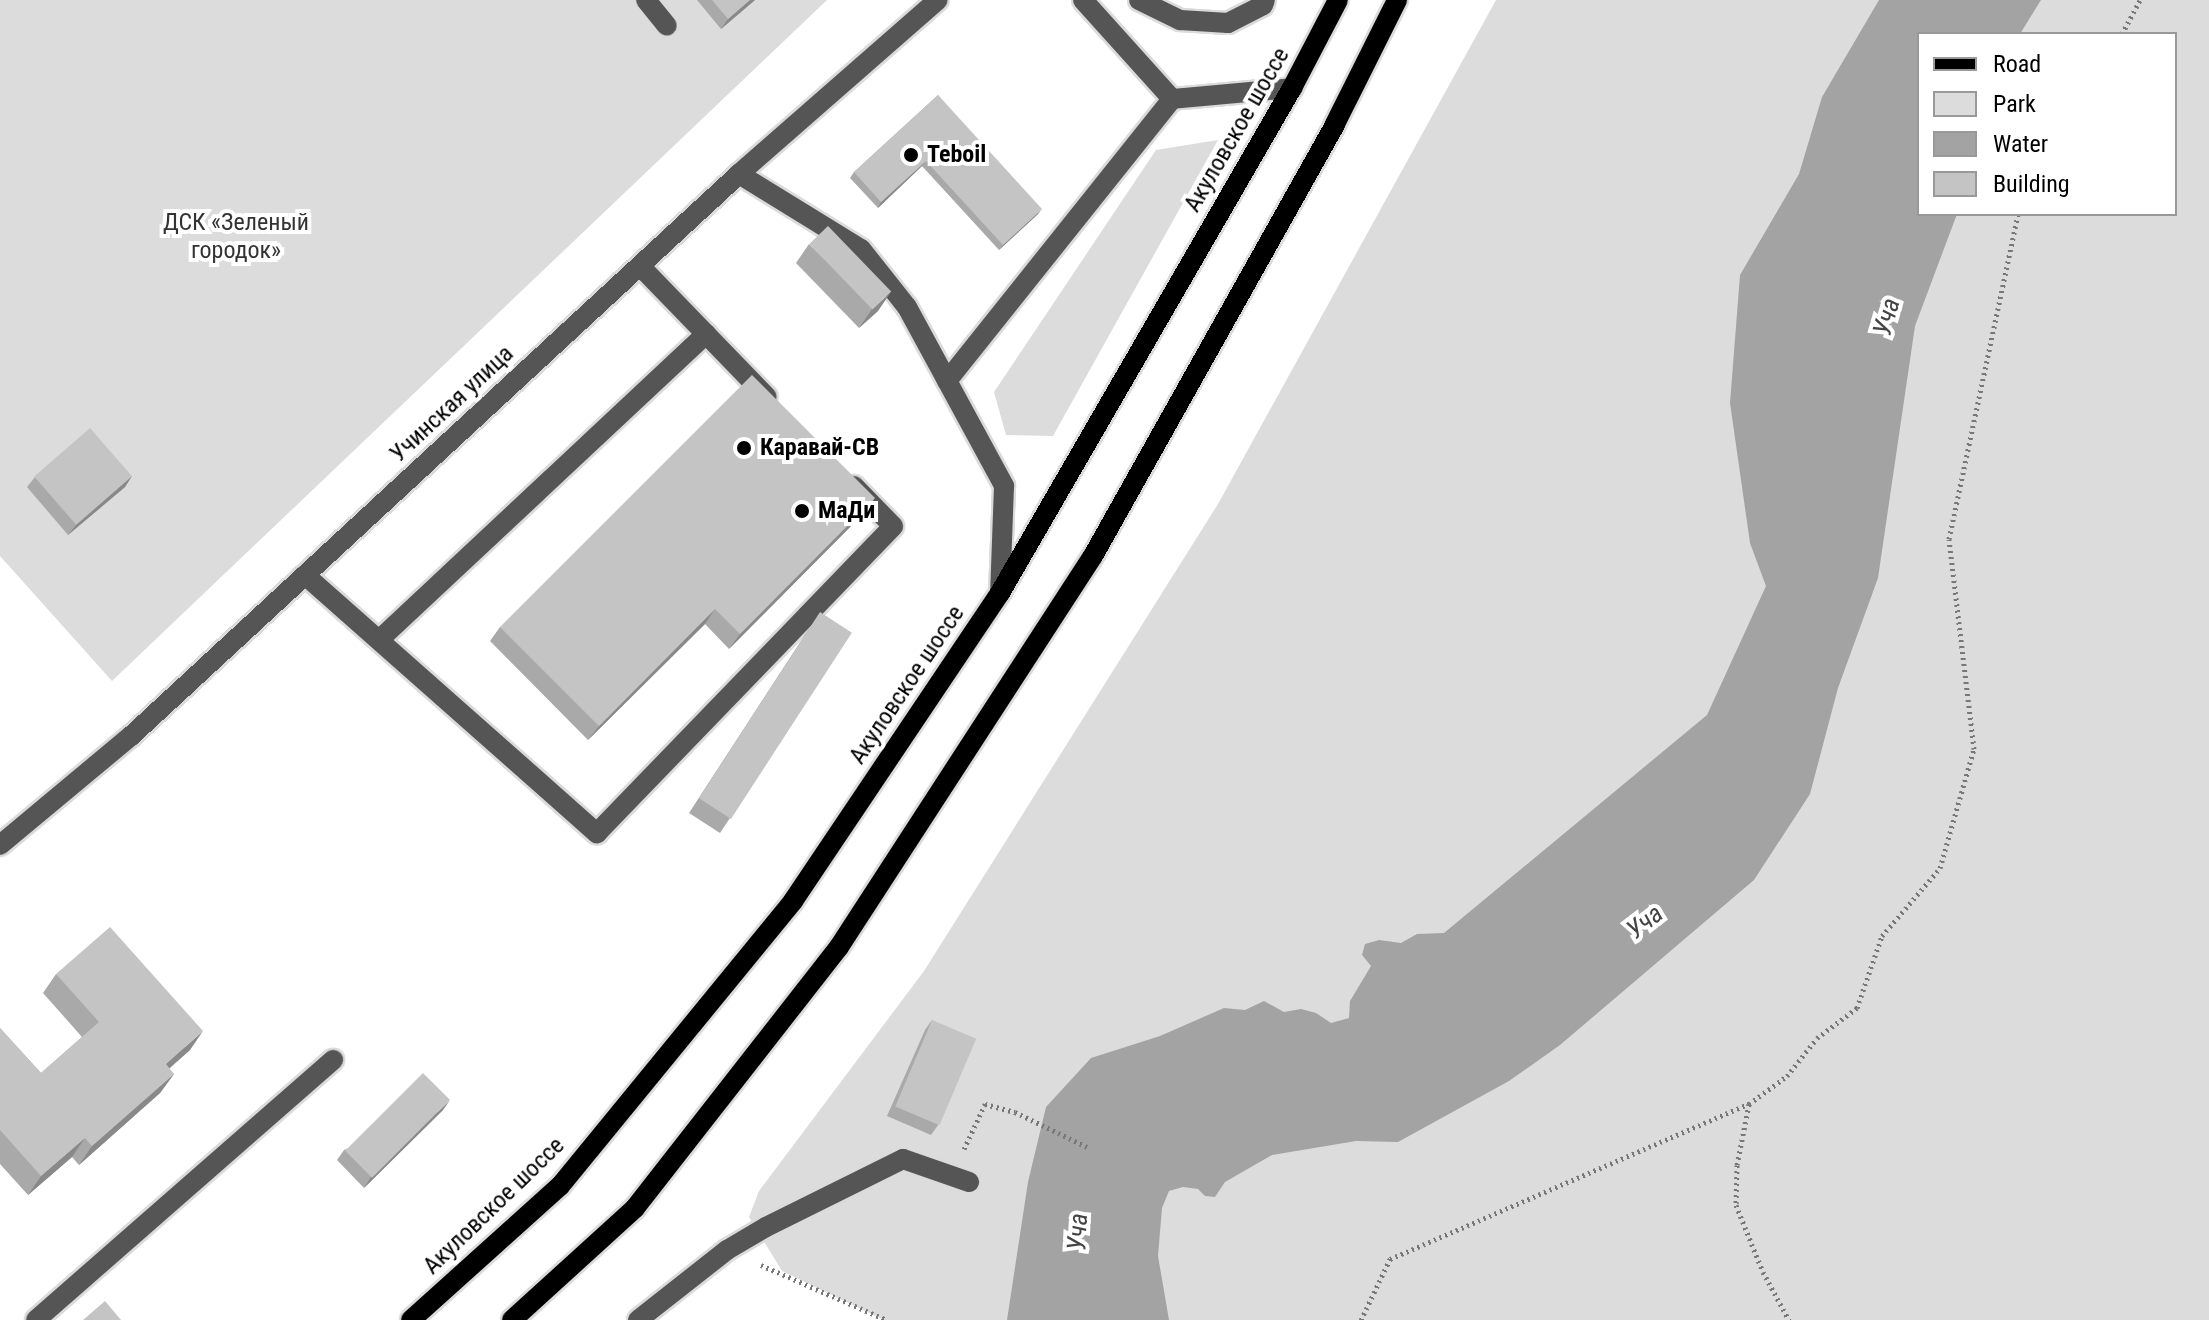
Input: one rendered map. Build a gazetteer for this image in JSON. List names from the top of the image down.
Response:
{
  "streets": {
    "main road": ["Акуловское шоссе"],
    "street": ["Учинская улица"]
  },
  "water": ["Уча"],
  "parks": ["ДСК «Зеленый городок»"],
  "places": ["Teboil", "Каравай-СВ", "МаДи"],
  "legend": [
    "Road",
    "Park",
    "Water",
    "Building"
  ]
}
